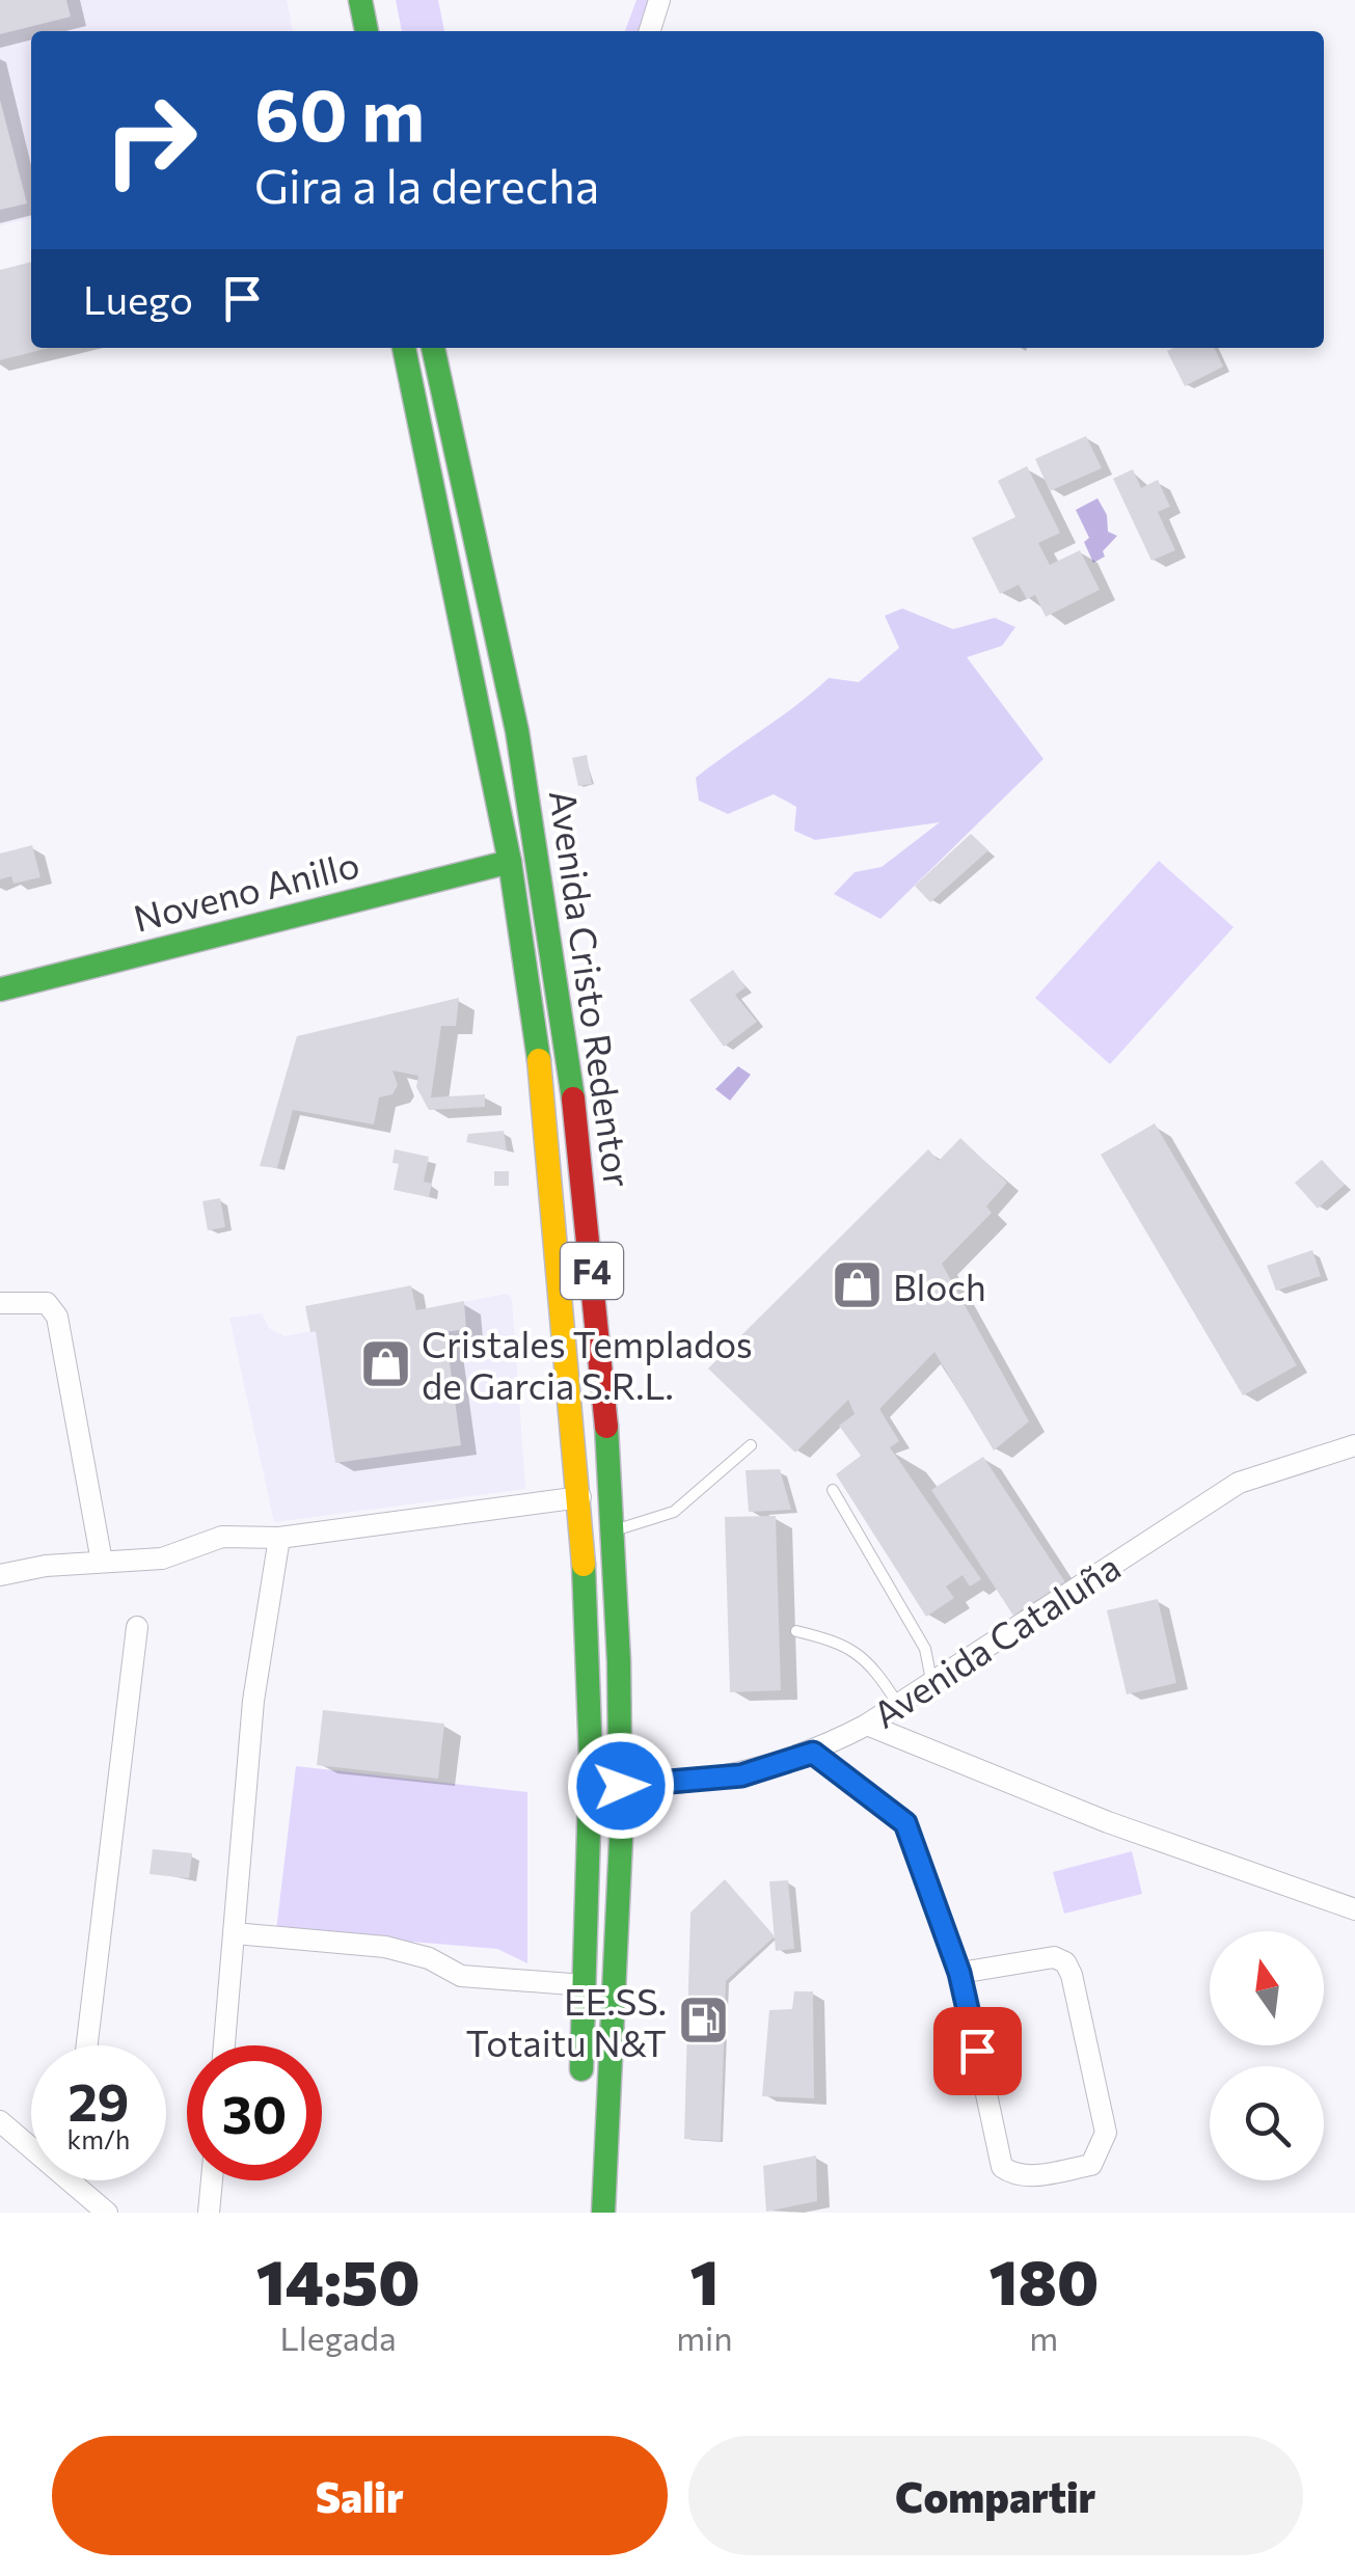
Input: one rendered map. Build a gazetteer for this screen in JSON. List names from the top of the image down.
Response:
{
  "streets": {
    "main road": ["Noveno Anillo", "Avenida Cristo Redentor", "F4"],
    "street": ["Avenida Cataluña"]
  },
  "crossings": [
    ["Noveno Anillo", "Avenida Cristo Redentor"],
    ["Avenida Cristo Redentor", "Avenida Cataluña"]
  ],
  "places": {
    "shop": ["Bloch", "Cristales Templados de Garcia S.R.L."],
    "fuel station": ["EE.SS. Totaitu N&T"]
  },
  "north": "top",
  "page": {
    "turn": ["60 m", "Gira a la derecha"],
    "then": "Luego",
    "speed": "29 km/h",
    "limit": "30",
    "eta": [
      "14:50",
      "Llegada",
      "1",
      "min",
      "180",
      "m"
    ],
    "buttons": ["Salir", "Compartir"]
  }
}
